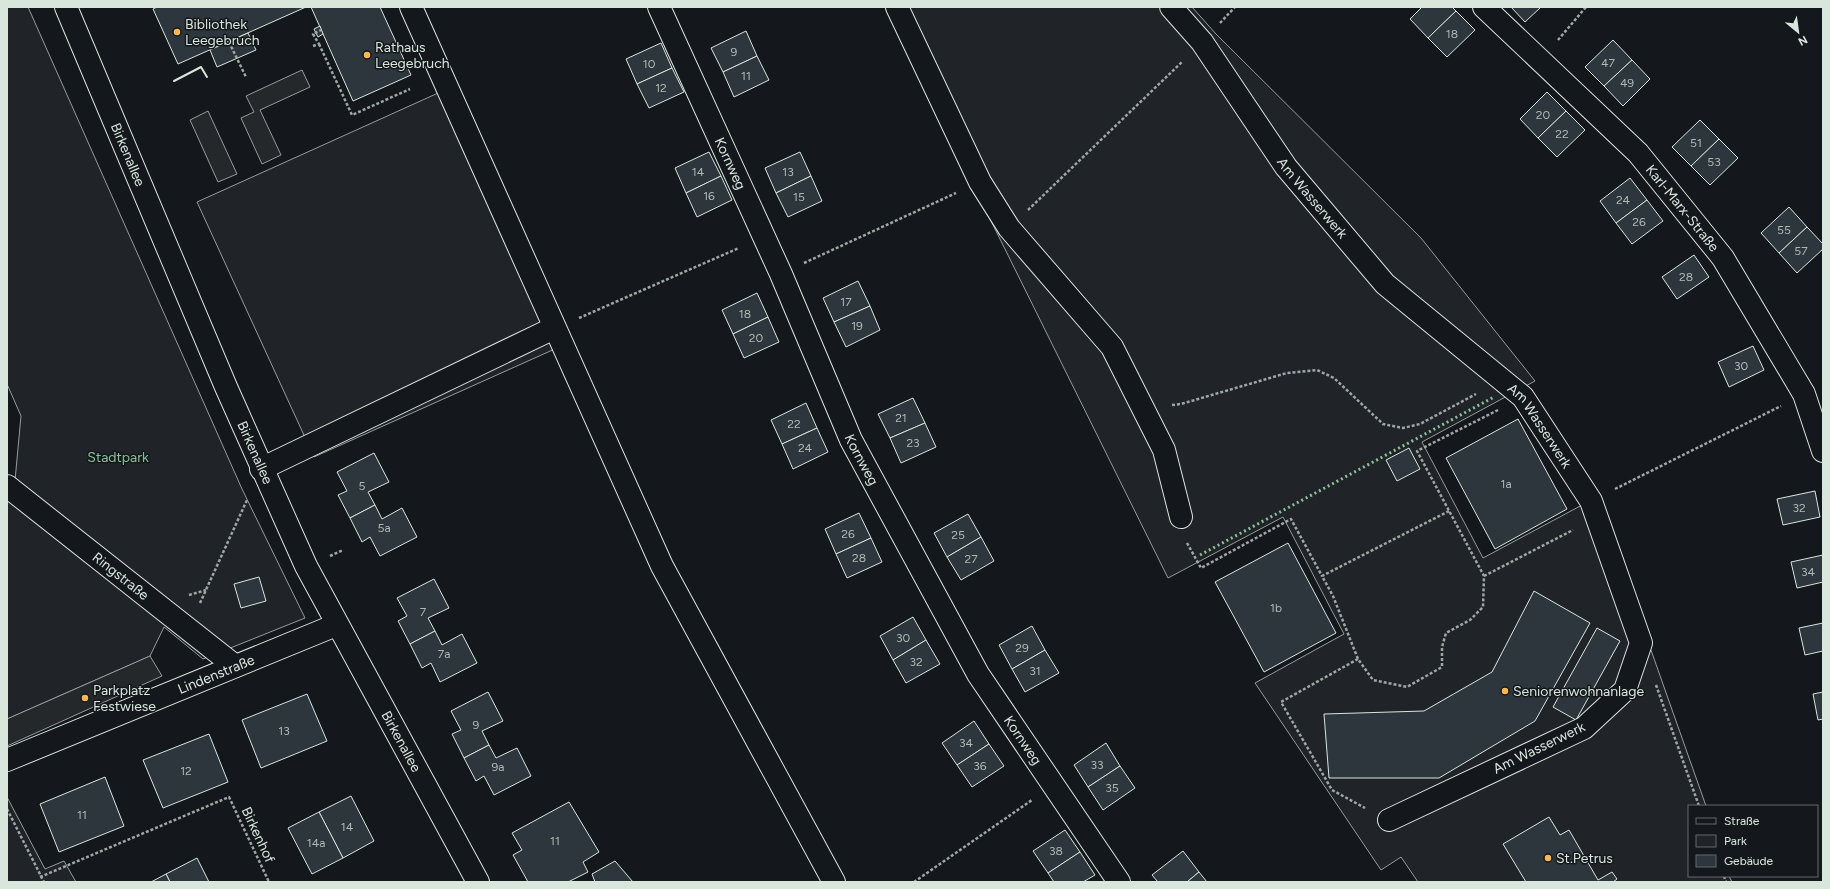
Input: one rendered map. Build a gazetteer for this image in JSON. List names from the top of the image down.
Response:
{
  "streets": {
    "street": [
      "Birkenallee",
      "Kornweg",
      "Am Wasserwerk",
      "Karl-Marx-Straße",
      "Ringstraße",
      "Lindenstraße"
    ],
    "path": ["Birkenhof"]
  },
  "crossings": [
    ["Birkenallee", "Lindenstraße"],
    ["Ringstraße", "Lindenstraße"]
  ],
  "parks": ["Stadtpark"],
  "places": [
    "Bibliothek Leegebruch",
    "Rathaus Leegebruch",
    "Seniorenwohnanlage",
    "Parkplatz Festwiese",
    "St.Petrus"
  ],
  "house_numbers": [
    "18",
    "9",
    "47",
    "10",
    "11",
    "49",
    "12",
    "20",
    "22",
    "51",
    "53",
    "14",
    "13",
    "16",
    "15",
    "24",
    "26",
    "55",
    "57",
    "28",
    "17",
    "18",
    "19",
    "20",
    "30",
    "21",
    "22",
    "23",
    "24",
    "1a",
    "5",
    "32",
    "5a",
    "26",
    "25",
    "28",
    "27",
    "34",
    "1b",
    "7",
    "30",
    "29",
    "7a",
    "32",
    "31",
    "9",
    "13",
    "34",
    "33",
    "36",
    "9a",
    "12",
    "35",
    "11",
    "14",
    "11",
    "14a",
    "38"
  ],
  "legend": ["Straße", "Park", "Gebäude"],
  "north": "bottom right"
}
